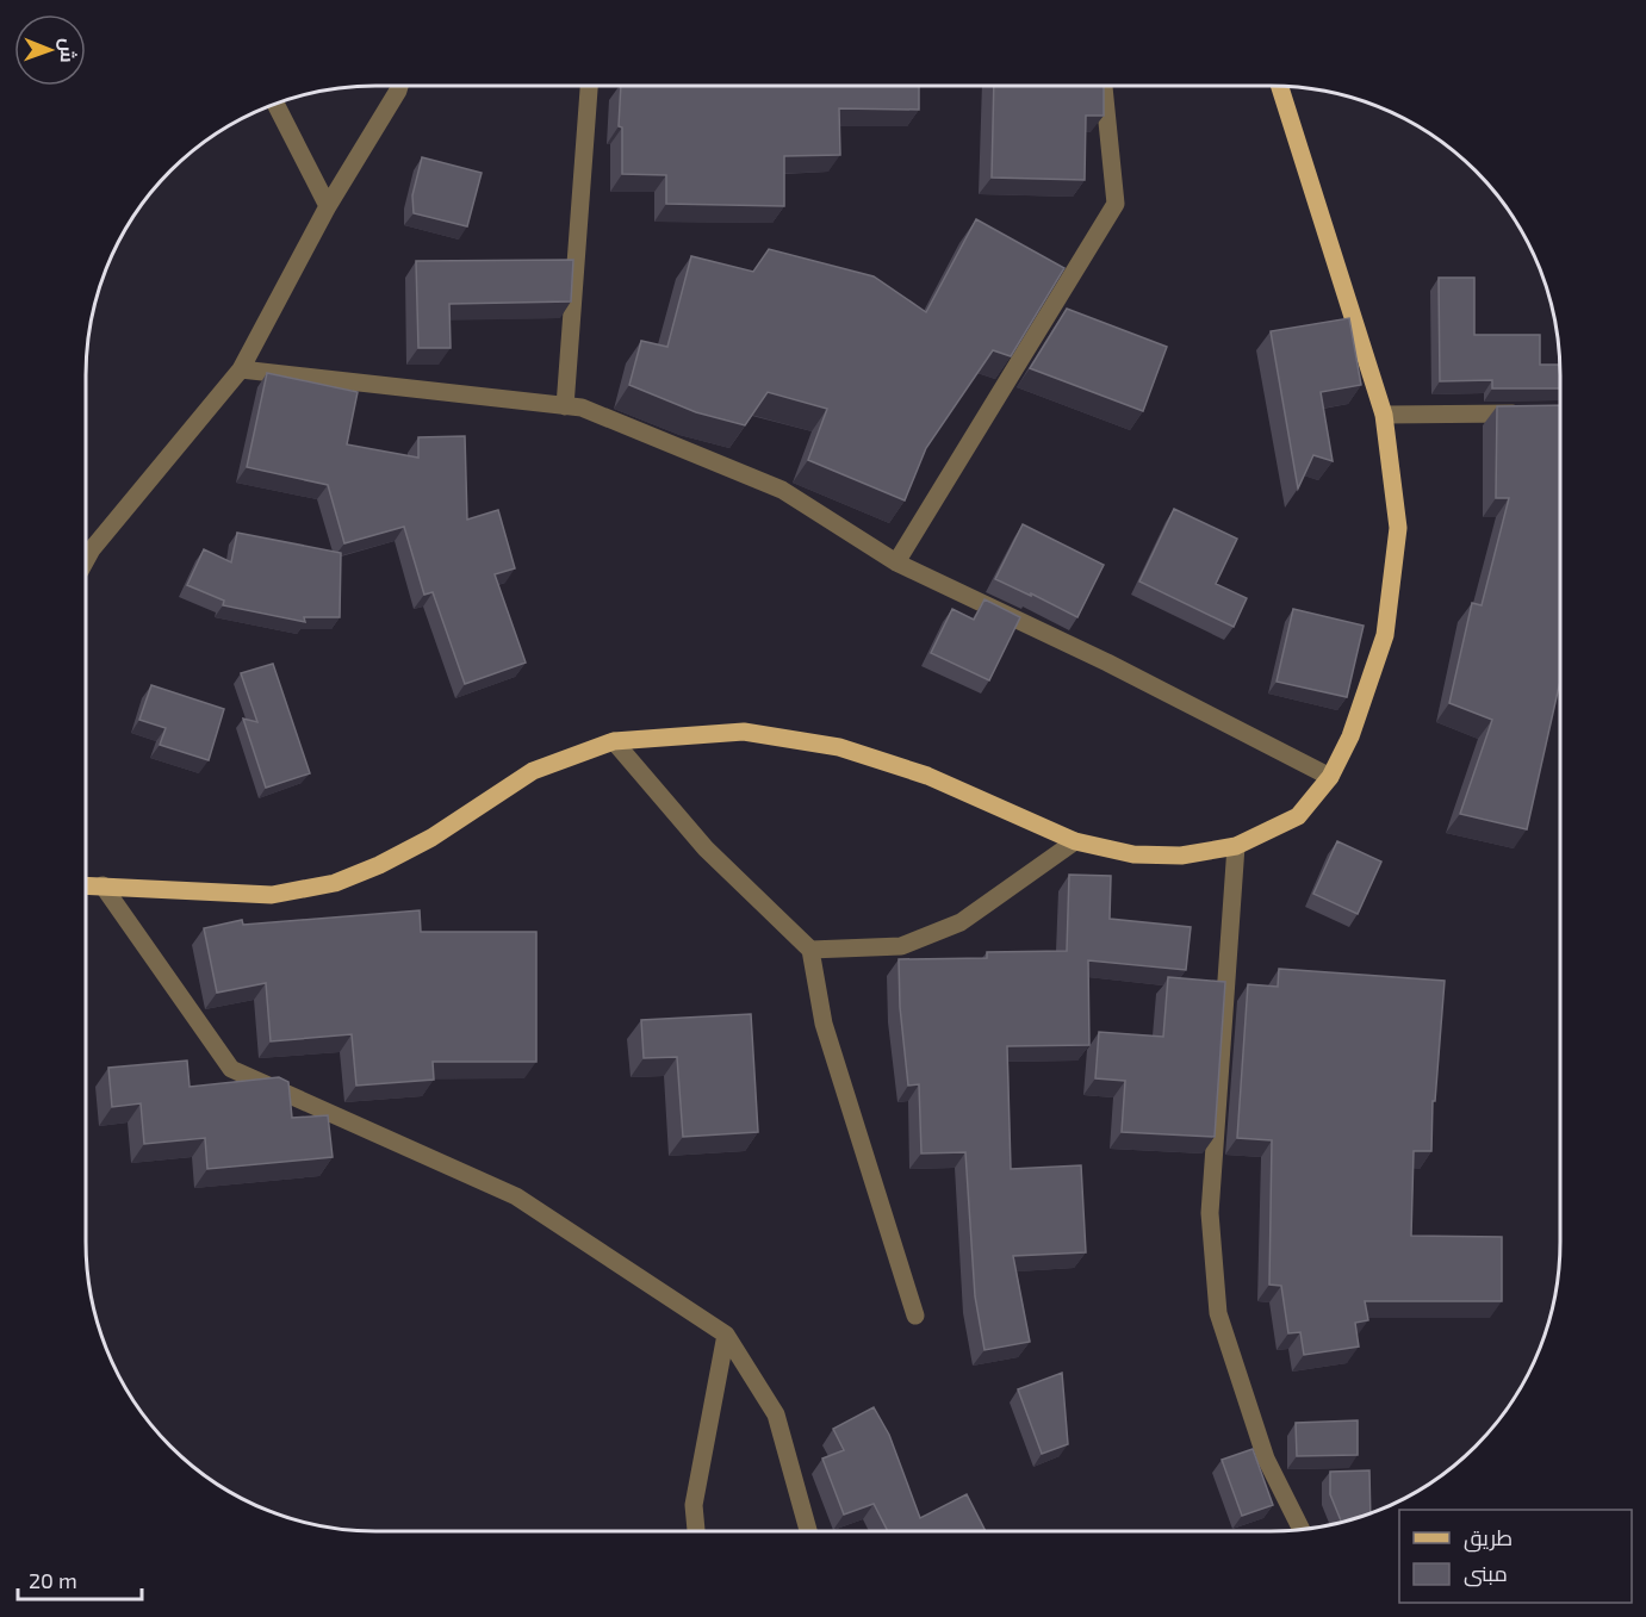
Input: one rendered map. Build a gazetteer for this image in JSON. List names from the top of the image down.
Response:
{
  "legend": ["طريق", "مبنى"],
  "scale_bar": "20 m",
  "north": "right"
}
